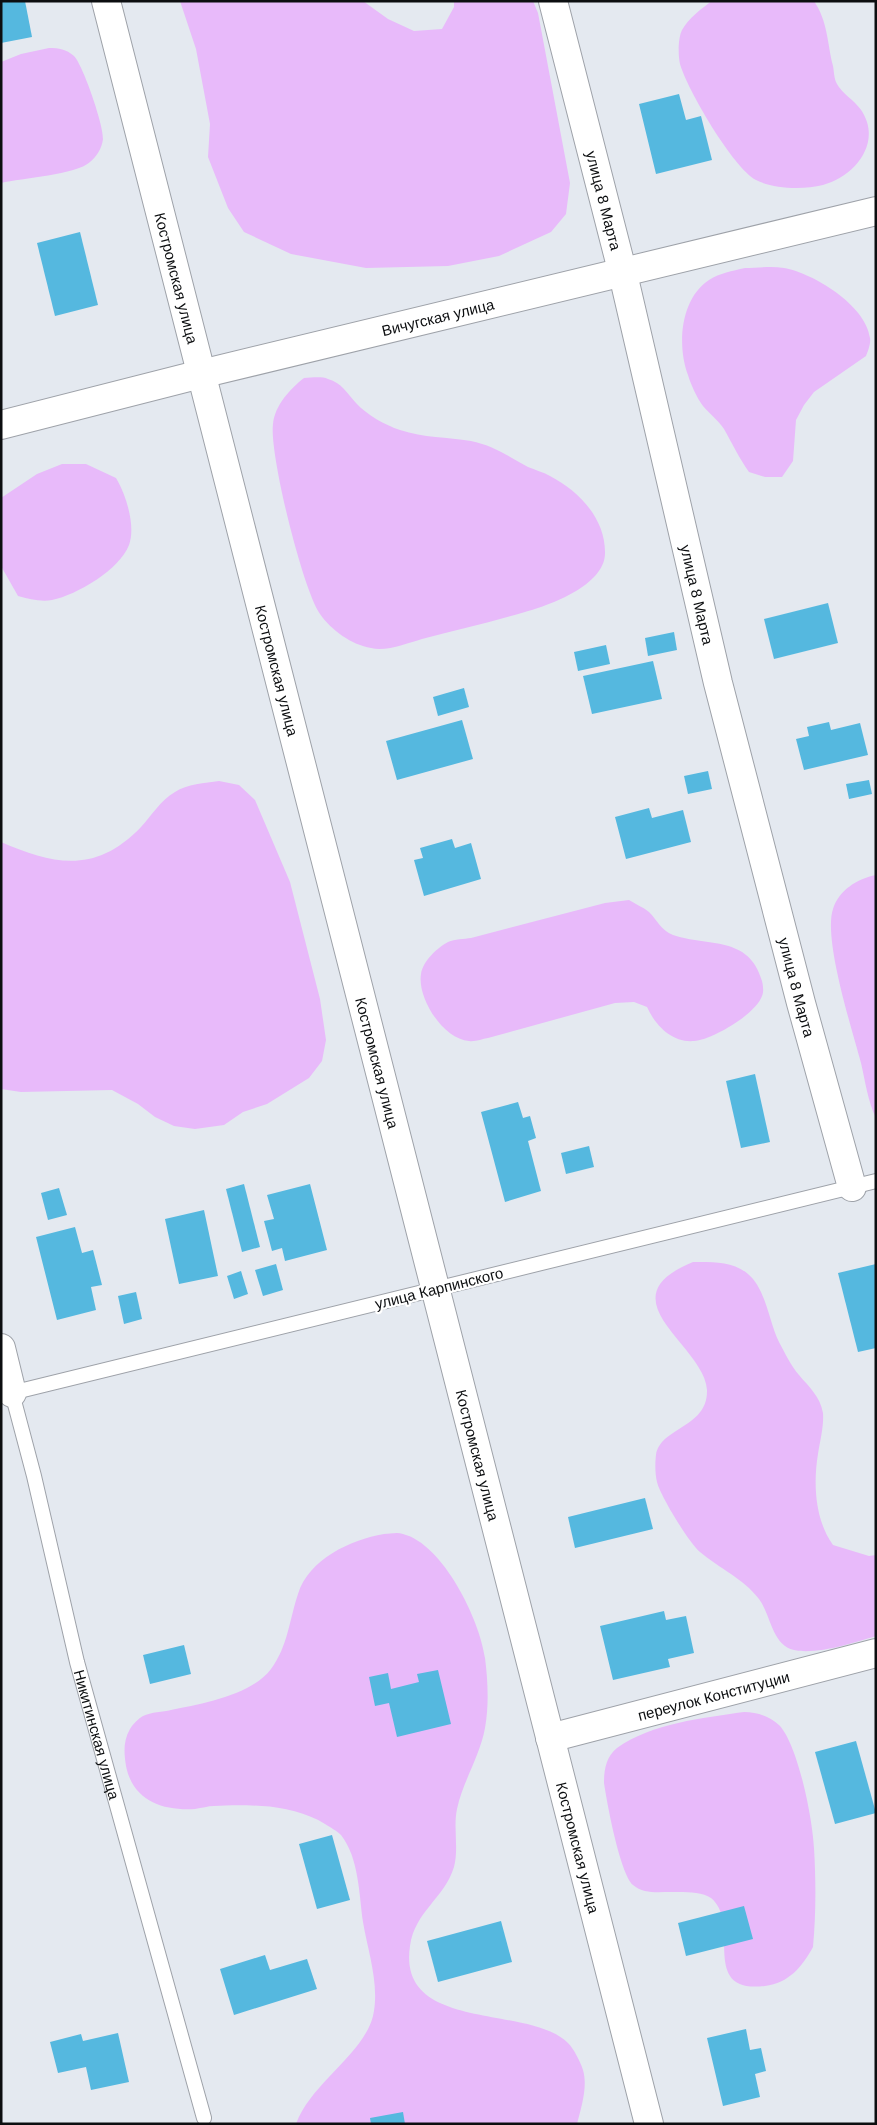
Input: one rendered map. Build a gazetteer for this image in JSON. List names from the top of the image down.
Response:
{
  "streets": {
    "street": [
      "улица 8 Марта",
      "Костромская улица",
      "Вичугская улица",
      "переулок Конституции",
      "Никитинская улица"
    ],
    "lane": ["улица Карпинского"]
  },
  "crossings": [
    ["улица 8 Марта", "Вичугская улица"],
    ["улица 8 Марта", "улица Карпинского"],
    ["Костромская улица", "Вичугская улица"],
    ["Костромская улица", "улица Карпинского"],
    ["Костромская улица", "переулок Конституции"],
    ["улица Карпинского", "Никитинская улица"]
  ]
}
